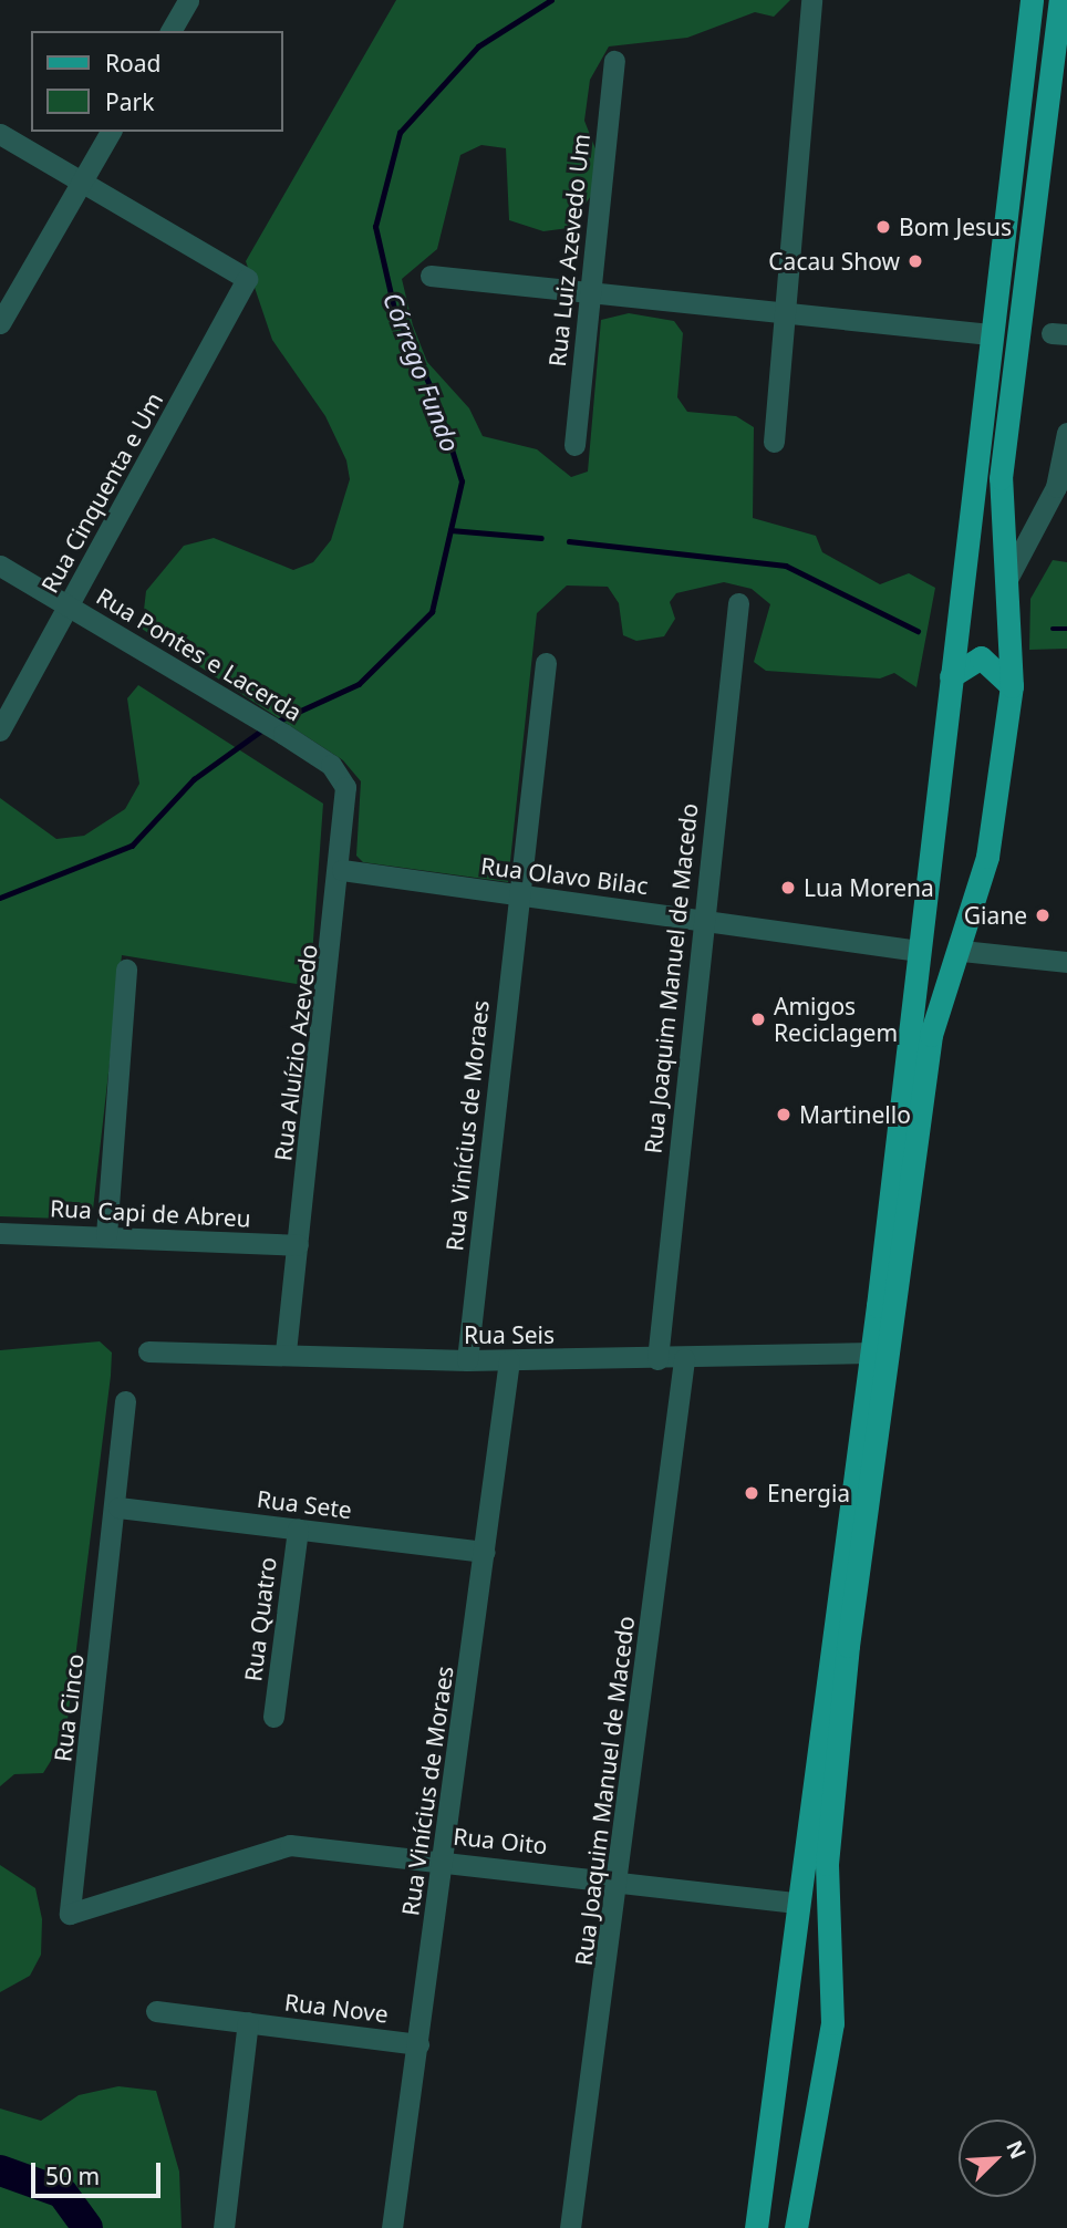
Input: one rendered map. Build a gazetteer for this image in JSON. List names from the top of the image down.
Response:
{
  "streets": {
    "street": [
      "Rua Luiz Azevedo Um",
      "Rua Cinquenta e Um",
      "Rua Pontes e Lacerda",
      "Rua Olavo Bilac",
      "Rua Joaquim Manuel de Macedo",
      "Rua Aluízio Azevedo",
      "Rua Vinícius de Moraes",
      "Rua Capi de Abreu",
      "Rua Seis",
      "Rua Sete",
      "Rua Quatro",
      "Rua Cinco",
      "Rua Oito",
      "Rua Nove"
    ]
  },
  "crossings": [
    ["Rua Cinquenta e Um", "Rua Pontes e Lacerda"],
    ["Rua Pontes e Lacerda", "Rua Aluízio Azevedo"],
    ["Rua Olavo Bilac", "Rua Joaquim Manuel de Macedo"],
    ["Rua Olavo Bilac", "Rua Aluízio Azevedo"],
    ["Rua Olavo Bilac", "Rua Vinícius de Moraes"],
    ["Rua Joaquim Manuel de Macedo", "Rua Seis"],
    ["Rua Joaquim Manuel de Macedo", "Rua Oito"],
    ["Rua Aluízio Azevedo", "Rua Capi de Abreu"],
    ["Rua Aluízio Azevedo", "Rua Seis"],
    ["Rua Vinícius de Moraes", "Rua Seis"],
    ["Rua Vinícius de Moraes", "Rua Sete"],
    ["Rua Vinícius de Moraes", "Rua Oito"],
    ["Rua Vinícius de Moraes", "Rua Nove"],
    ["Rua Sete", "Rua Quatro"],
    ["Rua Sete", "Rua Cinco"],
    ["Rua Cinco", "Rua Oito"]
  ],
  "water": ["Córrego Fundo"],
  "places": [
    "Bom Jesus",
    "Cacau Show",
    "Lua Morena",
    "Giane",
    "Amigos Reciclagem",
    "Martinello",
    "Energia"
  ],
  "legend": ["Road", "Park"],
  "scale_bar": "50 m",
  "north": "top right"
}
